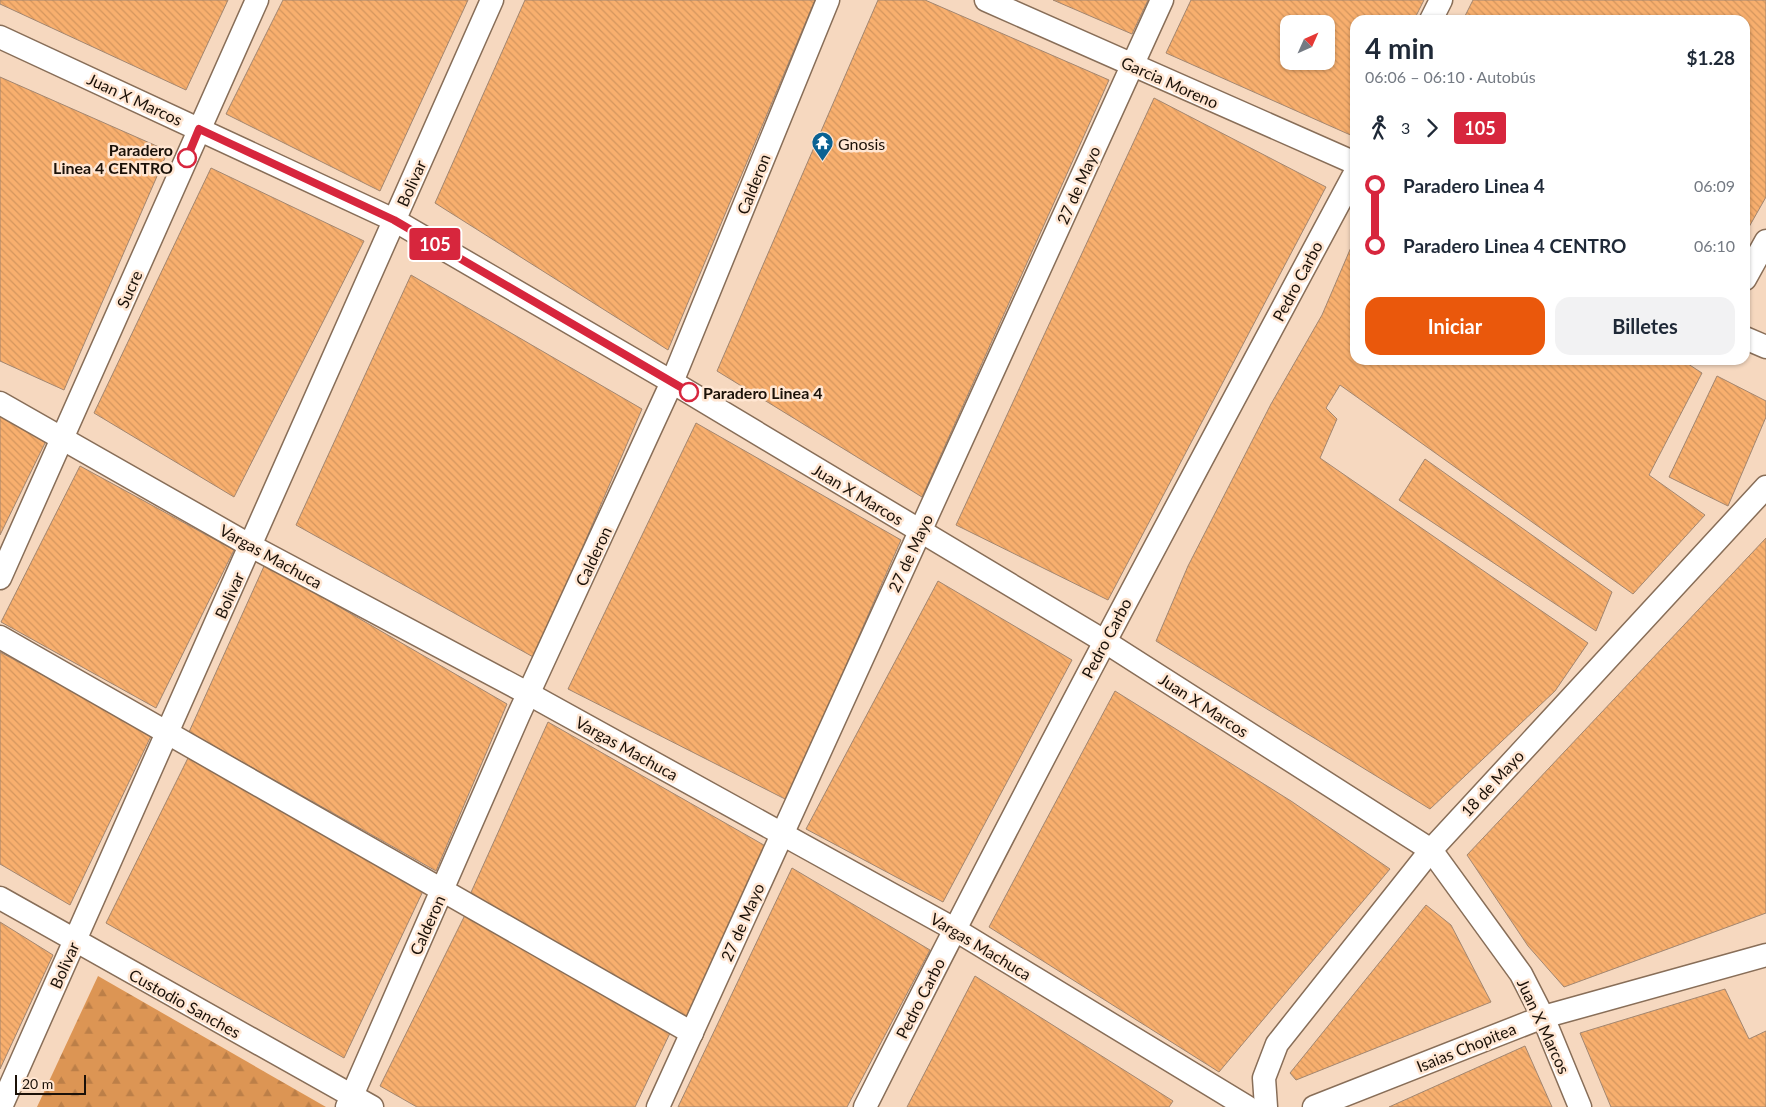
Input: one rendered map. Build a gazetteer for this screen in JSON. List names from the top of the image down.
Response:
{
  "streets": {
    "street": [
      "Garcia Moreno",
      "Juan X Marcos",
      "Bolivar",
      "Calderon",
      "27 de Mayo",
      "Pedro Carbo",
      "Sucre",
      "Vargas Machuca",
      "18 de Mayo",
      "Custodio Sanches",
      "Isaias Chopitea"
    ]
  },
  "crossings": [
    ["Garcia Moreno", "27 de Mayo"],
    ["Juan X Marcos", "Bolivar"],
    ["Juan X Marcos", "Calderon"],
    ["Juan X Marcos", "27 de Mayo"],
    ["Juan X Marcos", "Pedro Carbo"],
    ["Juan X Marcos", "Sucre"],
    ["Juan X Marcos", "18 de Mayo"],
    ["Juan X Marcos", "Isaias Chopitea"],
    ["Bolivar", "Vargas Machuca"],
    ["Bolivar", "Custodio Sanches"],
    ["Calderon", "Vargas Machuca"],
    ["Calderon", "Custodio Sanches"],
    ["27 de Mayo", "Vargas Machuca"],
    ["Pedro Carbo", "Vargas Machuca"],
    ["Sucre", "Vargas Machuca"]
  ],
  "places": {
    "other": ["Paradero Linea 4 CENTRO", "Paradero Linea 4"],
    "temple": ["Gnosis"]
  },
  "lines": ["bus line 105"],
  "scale_bar": "20 m",
  "north": "top right",
  "page": {
    "on_map": "105",
    "heading": ["4 min", "06:06 – 06:10 · Autobús", "$1.28"],
    "legs": ["3", "105"],
    "list": [
      {
        "name": "Paradero Linea 4",
        "value": "06:09"
      },
      {
        "name": "Paradero Linea 4 CENTRO",
        "value": "06:10"
      }
    ],
    "buttons": ["Iniciar", "Billetes"],
    "scale": "20 m"
  }
}
